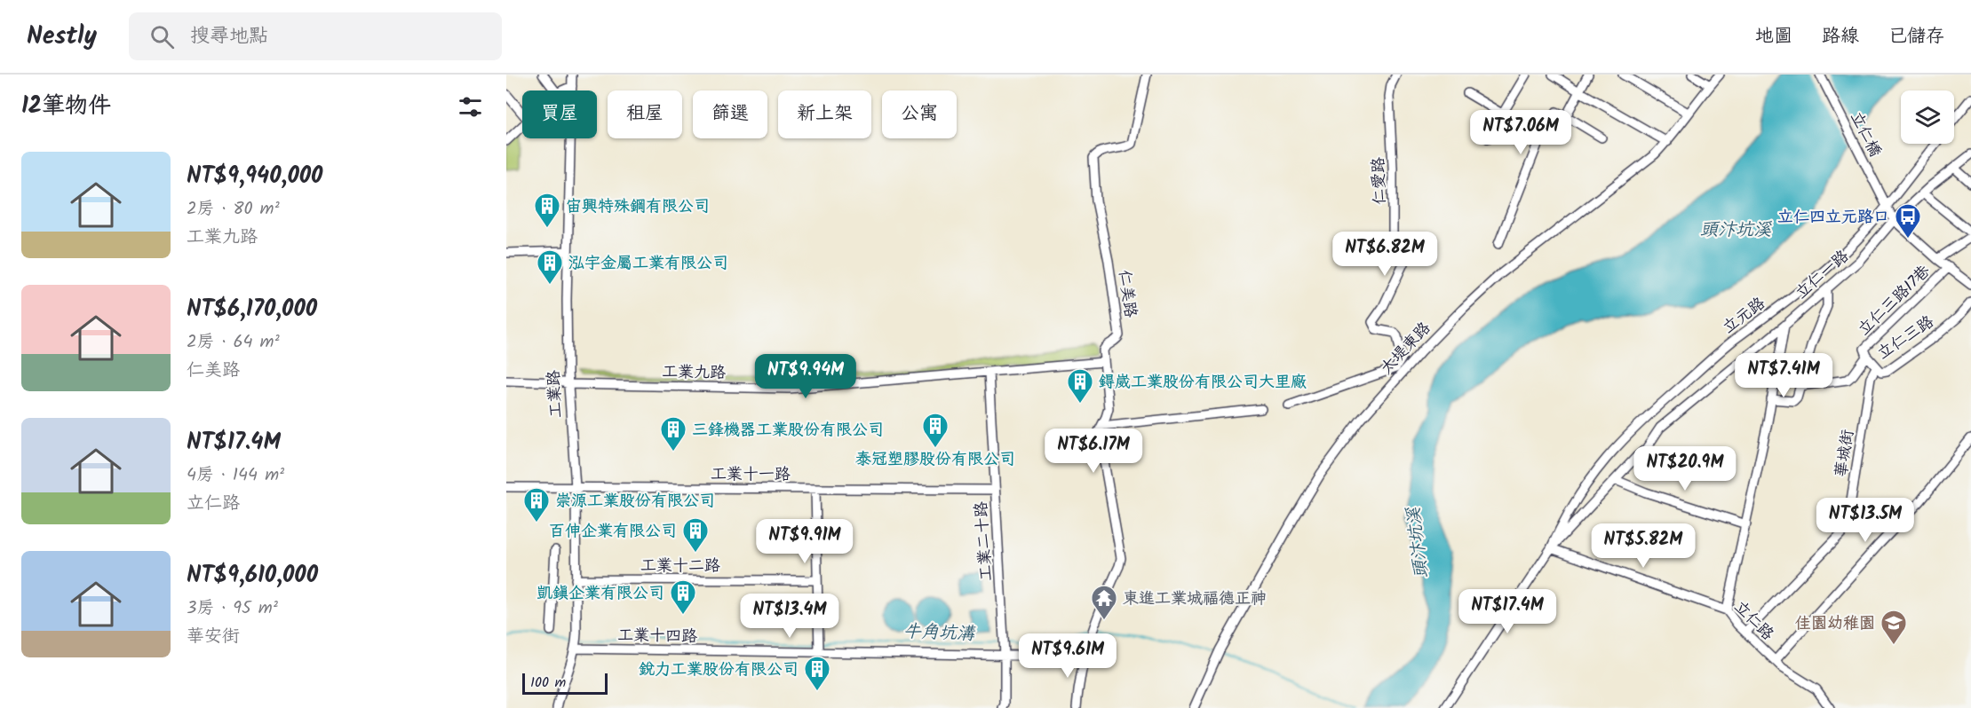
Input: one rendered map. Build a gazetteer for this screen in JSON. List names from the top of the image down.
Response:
{
  "streets": {
    "street": [
      "立仁橋",
      "仁愛路",
      "立仁一路",
      "仁美路",
      "立仁三路17巷",
      "立元路",
      "立仁三路",
      "太堤東路",
      "工業九路",
      "工業路",
      "華城街",
      "工業十一路",
      "工業二十路",
      "工業十二路",
      "立仁路",
      "工業十四路"
    ]
  },
  "crossings": [
    ["立仁橋", "立仁一路"],
    ["立仁橋", "立仁三路17巷"],
    ["立仁橋", "立元路"],
    ["立仁一路", "立元路"],
    ["立仁一路", "立仁路"],
    ["仁美路", "工業九路"],
    ["立仁三路17巷", "立仁三路"],
    ["立元路", "立仁路"],
    ["立仁三路", "華城街"],
    ["工業九路", "工業路"],
    ["工業九路", "工業二十路"],
    ["工業路", "工業十一路"],
    ["工業路", "工業十二路"],
    ["工業路", "工業十四路"],
    ["華城街", "立仁路"],
    ["工業十一路", "工業二十路"],
    ["工業二十路", "工業十四路"]
  ],
  "water": ["頭汴坑溪", "牛角坑溝"],
  "places": {
    "building": [
      "宙興特殊鋼有限公司",
      "泓宇金屬工業有限公司",
      "鍀崴工業股份有限公司大里廠",
      "泰冠塑膠股份有限公司",
      "三鋒機器工業股份有限公司",
      "崇源工業股份有限公司",
      "百伸企業有限公司",
      "凱鎮企業有限公司",
      "銳力工業股份有限公司"
    ],
    "bus stop": ["立仁四立元路口"],
    "temple": ["東進工業城福德正神"],
    "school or university": ["佳園幼稚園"]
  },
  "scale_bar": "100 m",
  "page": {
    "header": "Nestly",
    "search": "搜尋地點",
    "nav": ["地圖", "路線", "已儲存"],
    "heading": "12筆物件",
    "chip": [
      "買屋",
      "租屋",
      "篩選",
      "新上架",
      "公寓"
    ],
    "price": [
      "NT$7.06M",
      "NT$6.82M",
      "NT$7.41M",
      "NT$9.94M",
      "NT$6.17M",
      "NT$20.9M",
      "NT$13.5M",
      "NT$9.91M",
      "NT$5.82M",
      "NT$17.4M",
      "NT$13.4M",
      "NT$9.61M"
    ],
    "list": [
      {
        "name": "NT$9,940,000",
        "note": "2房 · 80 m² · 工業九路"
      },
      {
        "name": "NT$6,170,000",
        "note": "2房 · 64 m² · 仁美路"
      },
      {
        "name": "NT$17.4M",
        "note": "4房 · 144 m² · 立仁路"
      },
      {
        "name": "NT$9,610,000",
        "note": "3房 · 95 m² · 華安街"
      }
    ],
    "scale": "100 m"
  }
}
